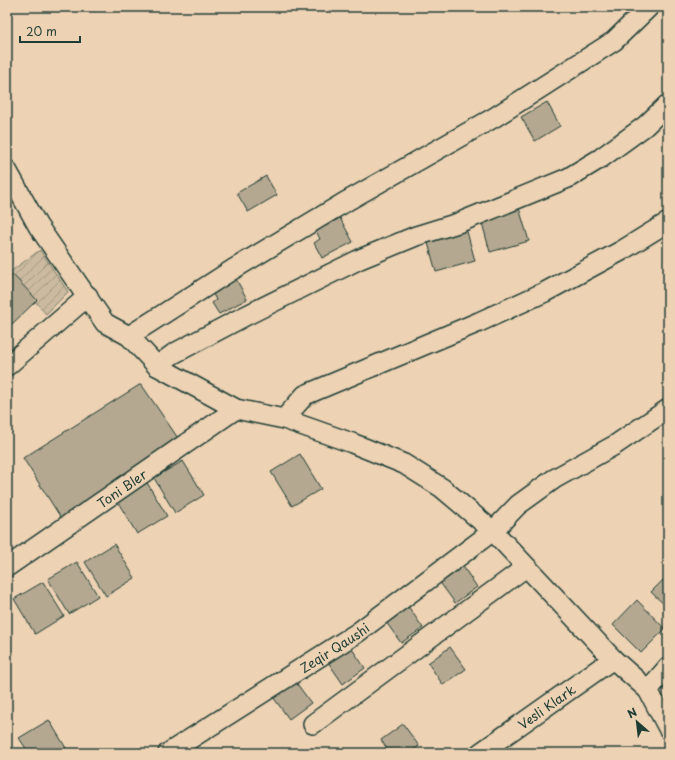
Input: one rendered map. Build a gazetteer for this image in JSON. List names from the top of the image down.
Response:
{
  "streets": {
    "street": ["Toni Bler", "Zeqir Qaushi", "Vesli Klark"]
  },
  "scale_bar": "20 m",
  "north": "top left"
}
